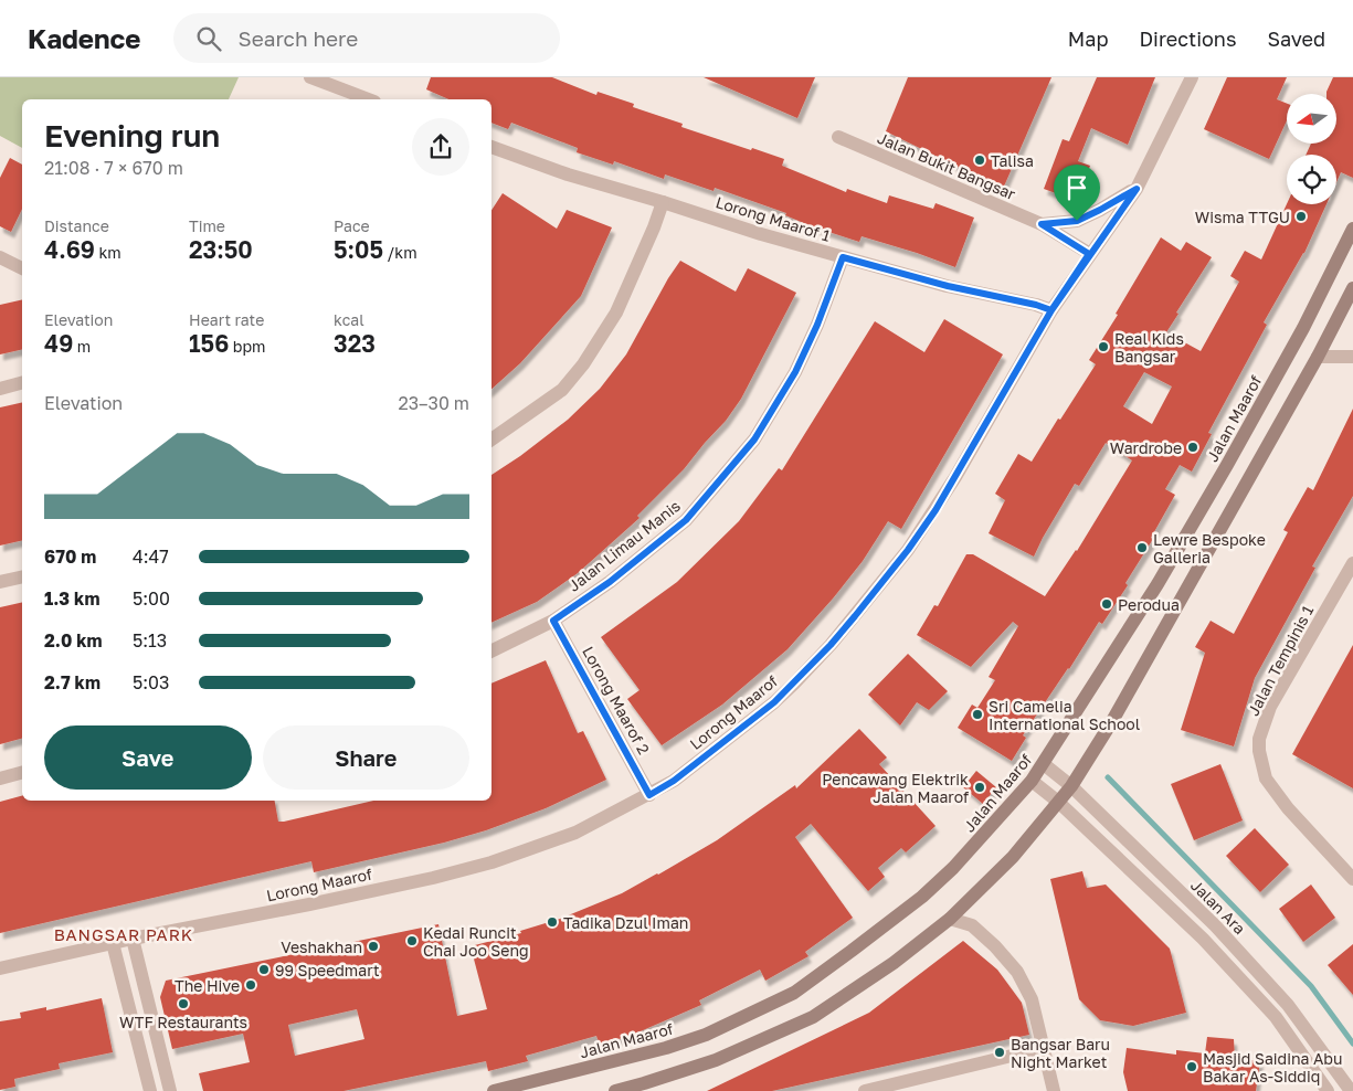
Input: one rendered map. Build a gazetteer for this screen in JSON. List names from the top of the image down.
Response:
{
  "streets": {
    "main road": ["Jalan Maarof"],
    "street": [
      "Jalan Bukit Bangsar",
      "Lorong Maarof 1",
      "Jalan Limau Manis",
      "Jalan Tempinis 1",
      "Lorong Maarof 2",
      "Lorong Maarof",
      "Jalan Ara"
    ]
  },
  "crossings": [
    ["Jalan Bukit Bangsar", "Lorong Maarof"],
    ["Lorong Maarof 1", "Jalan Limau Manis"],
    ["Lorong Maarof 1", "Lorong Maarof"],
    ["Jalan Maarof", "Jalan Ara"],
    ["Jalan Limau Manis", "Lorong Maarof 2"],
    ["Lorong Maarof 2", "Lorong Maarof"]
  ],
  "districts": ["BANGSAR PARK"],
  "places": [
    "Talisa",
    "Wisma TTGU",
    "Real Kids Bangsar",
    "Wardrobe",
    "Lewre Bespoke Galleria",
    "Perodua",
    "Sri Camelia International School",
    "Pencawang Elektrik Jalan Maarof",
    "Tadika Dzul Iman",
    "Kedai Runcit Chai Joo Seng",
    "Veshakhan",
    "99 Speedmart",
    "The Hive",
    "WTF Restaurants",
    "Bangsar Baru Night Market",
    "Masjid Saidina Abu Bakar As-Siddiq"
  ],
  "north": "left",
  "page": {
    "header": "Kadence",
    "search": "Search here",
    "nav": ["Map", "Directions", "Saved"],
    "heading": ["Evening run", "21:08 · 7 × 670 m"],
    "stats": [
      ["Distance", "4.69 km"],
      ["Time", "23:50"],
      ["Pace", "5:05 /km"],
      ["Elevation", "49 m"],
      ["Heart rate", "156 bpm"],
      ["kcal", "323"]
    ],
    "chart": ["Elevation", "23–30 m"],
    "list": [
      {
        "name": "670 m",
        "note": "4:47"
      },
      {
        "name": "1.3 km",
        "note": "5:00"
      },
      {
        "name": "2.0 km",
        "note": "5:13"
      },
      {
        "name": "2.7 km",
        "note": "5:03"
      }
    ],
    "buttons": ["Save", "Share"]
  }
}
